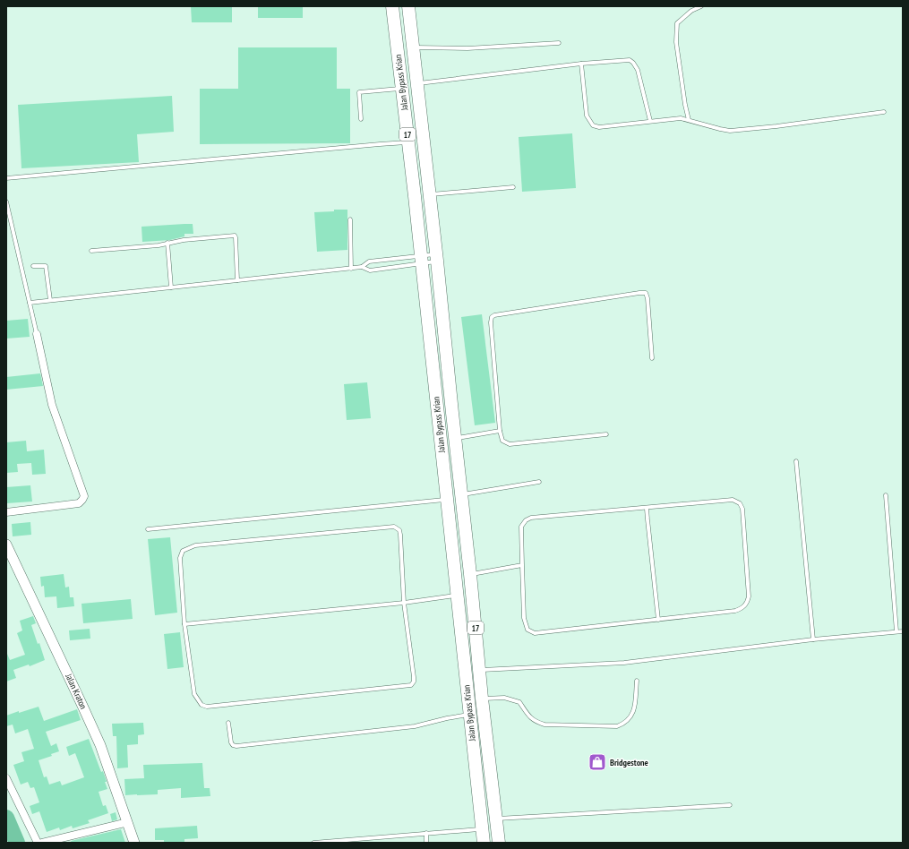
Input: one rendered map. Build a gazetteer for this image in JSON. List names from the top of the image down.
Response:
{
  "streets": {
    "highway": ["Jalan Bypass Krian", "17"],
    "street": ["Jalan Kraton"]
  },
  "places": {
    "shop": ["Bridgestone"]
  }
}
